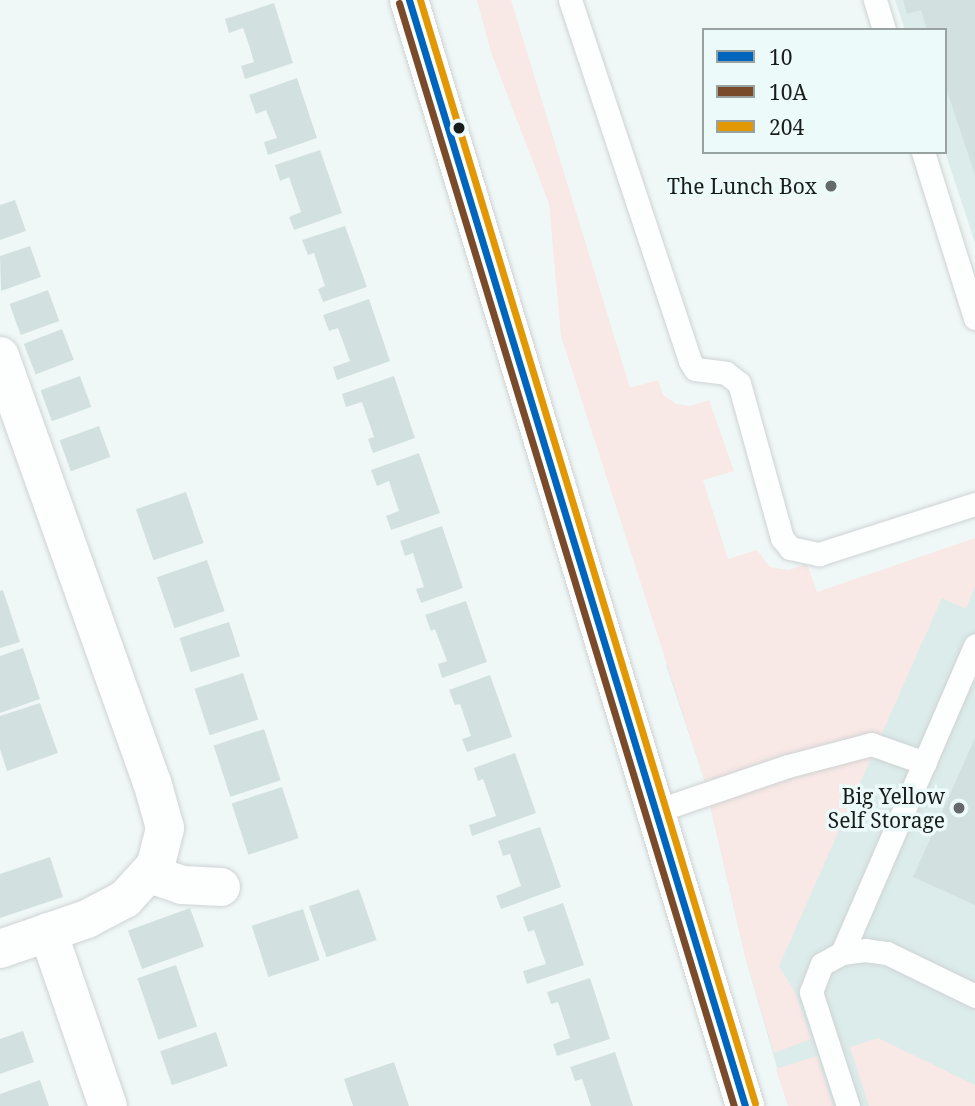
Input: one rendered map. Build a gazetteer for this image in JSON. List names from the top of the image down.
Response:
{
  "places": ["The Lunch Box", "Big Yellow Self Storage"],
  "lines": ["transit line 10", "transit line 204", "transit line 10A"],
  "legend": ["10", "10A", "204"]
}
